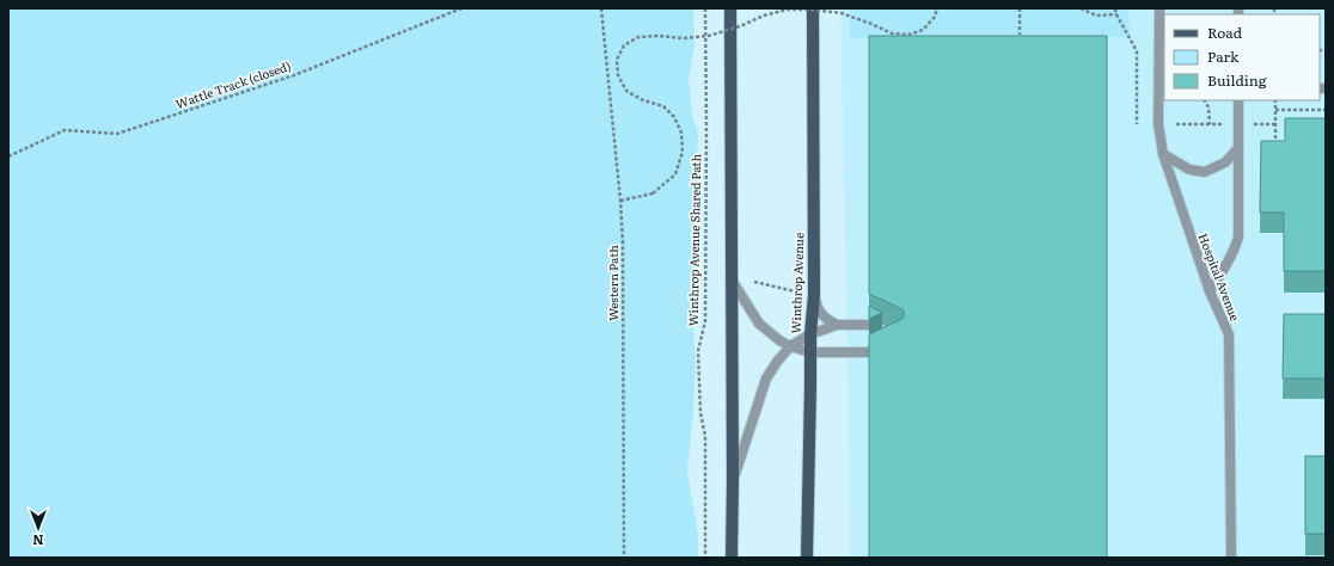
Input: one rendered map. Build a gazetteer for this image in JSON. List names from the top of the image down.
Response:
{
  "streets": {
    "main road": ["Winthrop Avenue"],
    "lane": ["Hospital Avenue"],
    "path": ["Wattle Track (closed)", "Winthrop Avenue Shared Path", "Western Path"]
  },
  "legend": ["Road", "Park", "Building"],
  "north": "bottom"
}
